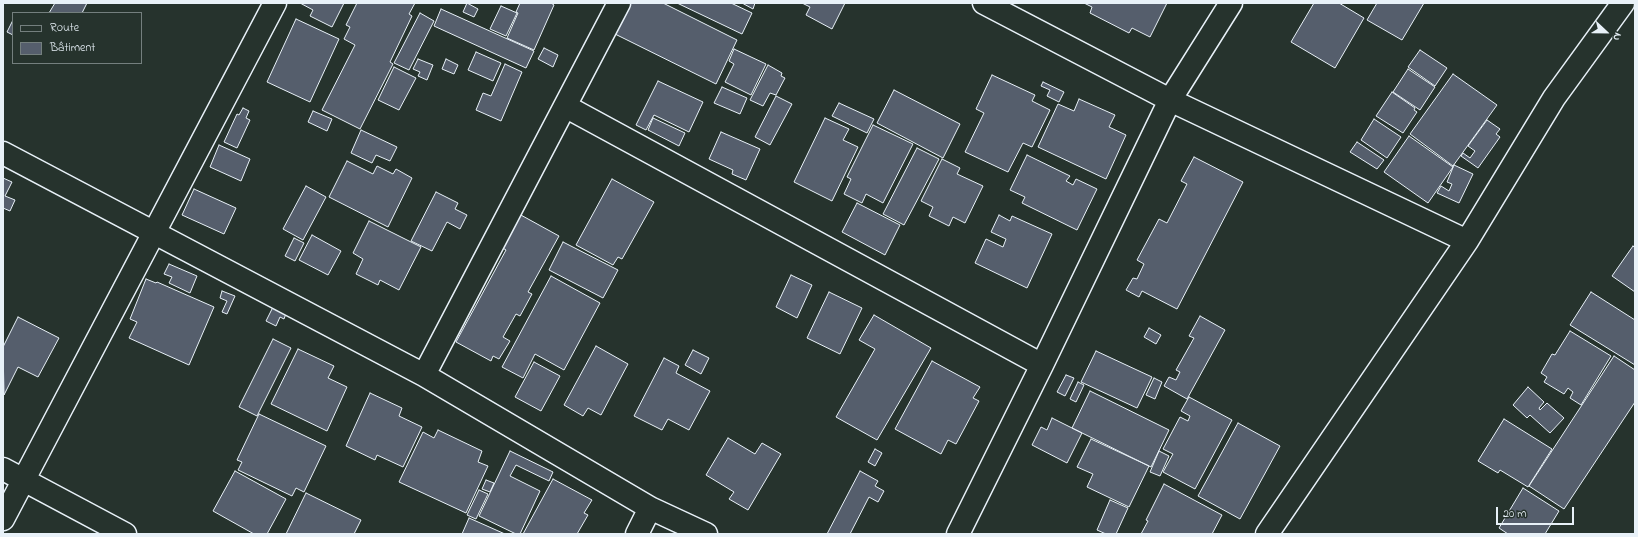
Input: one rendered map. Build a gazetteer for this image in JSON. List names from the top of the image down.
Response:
{
  "legend": ["Route", "Bâtiment"],
  "scale_bar": "20 m",
  "north": "right"
}
